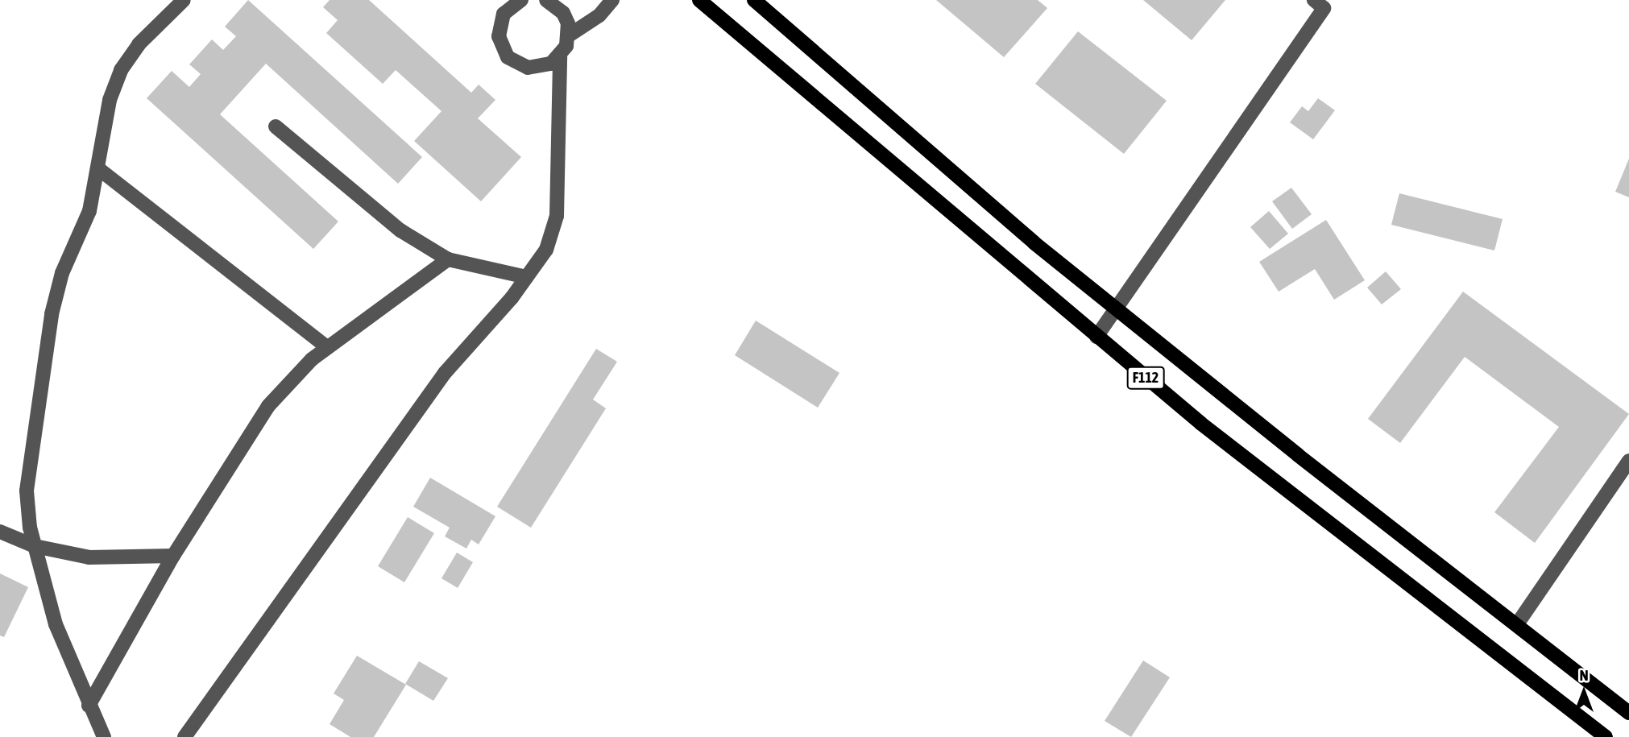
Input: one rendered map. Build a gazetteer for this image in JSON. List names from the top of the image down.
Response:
{
  "streets": {
    "main road": ["F112"]
  },
  "north": "top"
}
